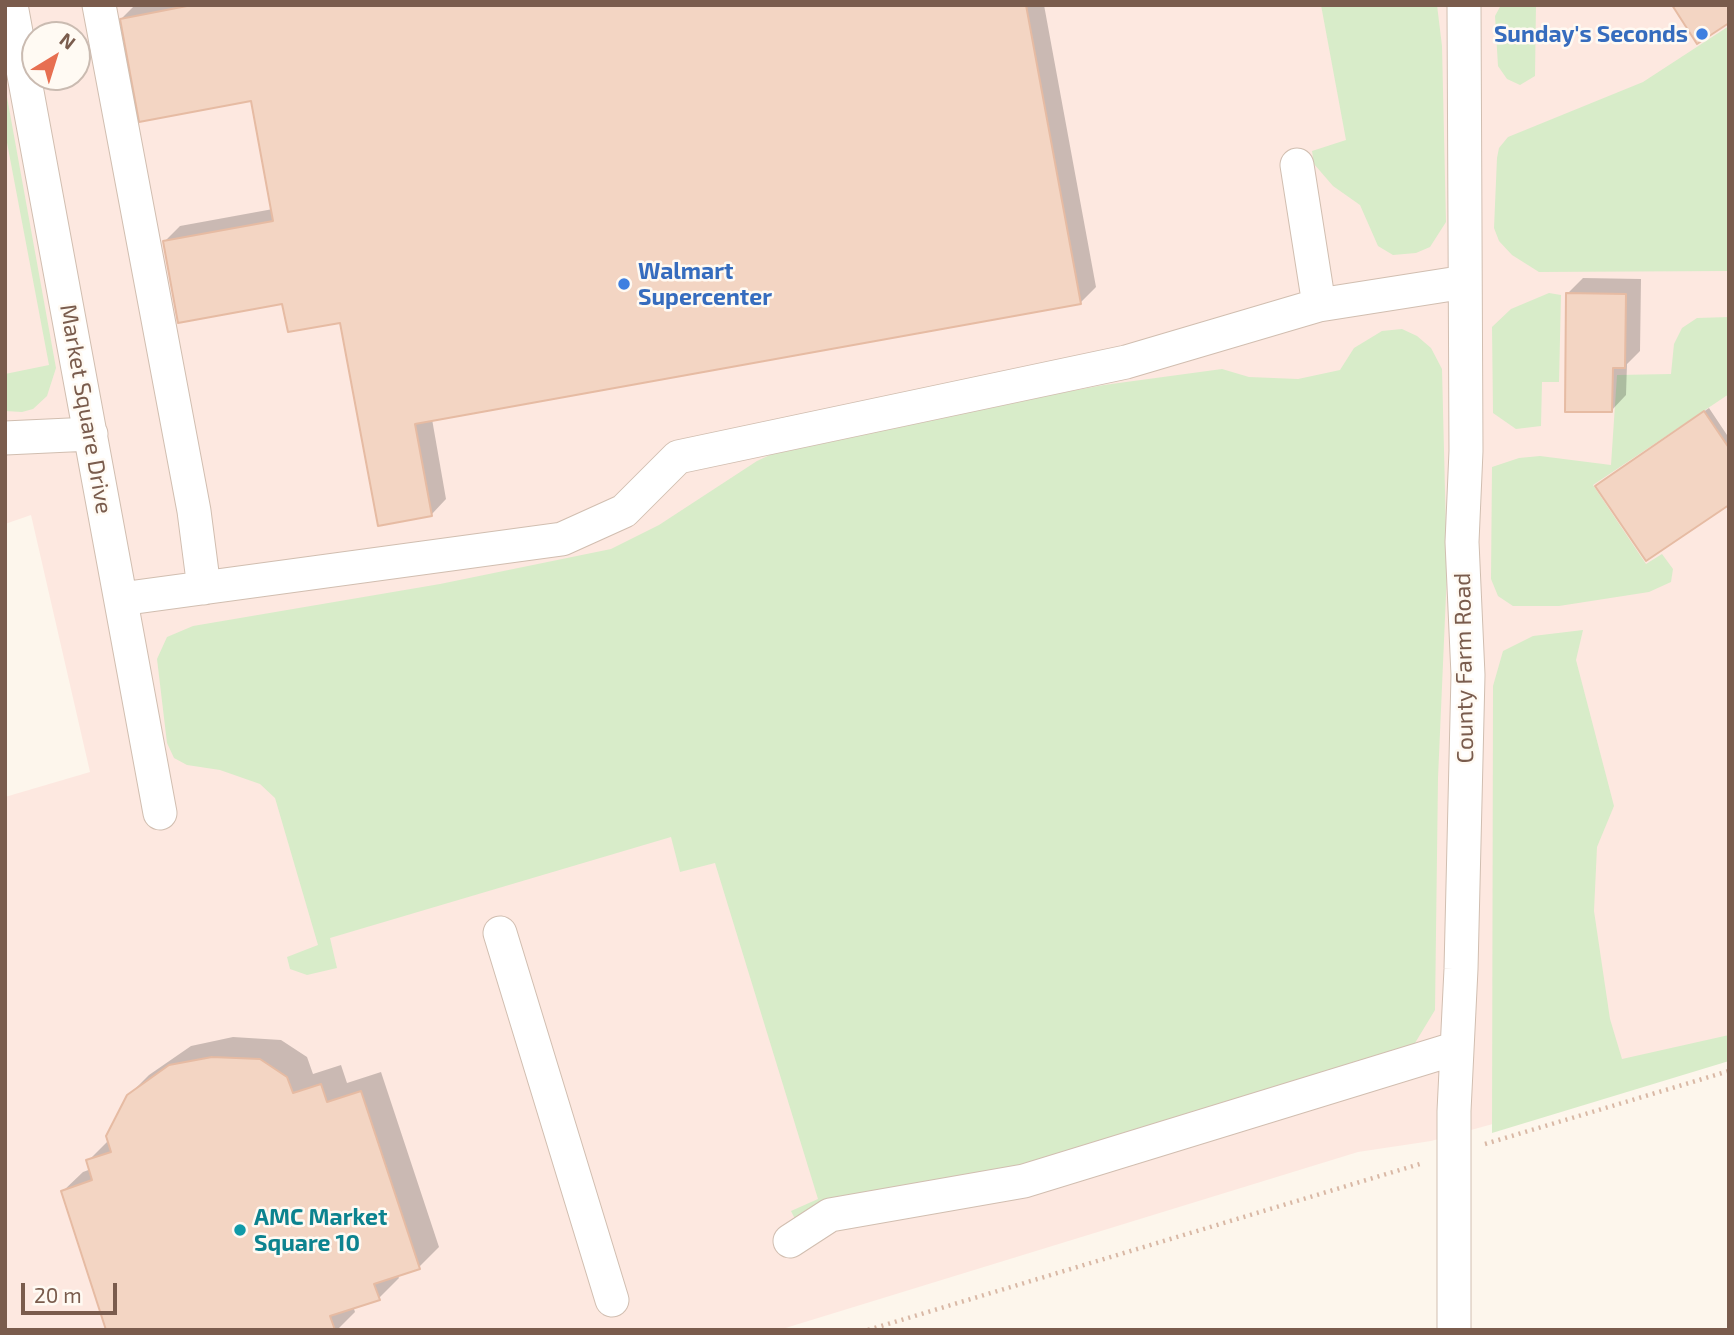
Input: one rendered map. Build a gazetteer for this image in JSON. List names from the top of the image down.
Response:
{
  "streets": {
    "street": ["Market Square Drive", "County Farm Road"]
  },
  "places": ["Sunday's Seconds", "Walmart Supercenter", "AMC Market Square 10"],
  "scale_bar": "20 m",
  "north": "top right"
}
